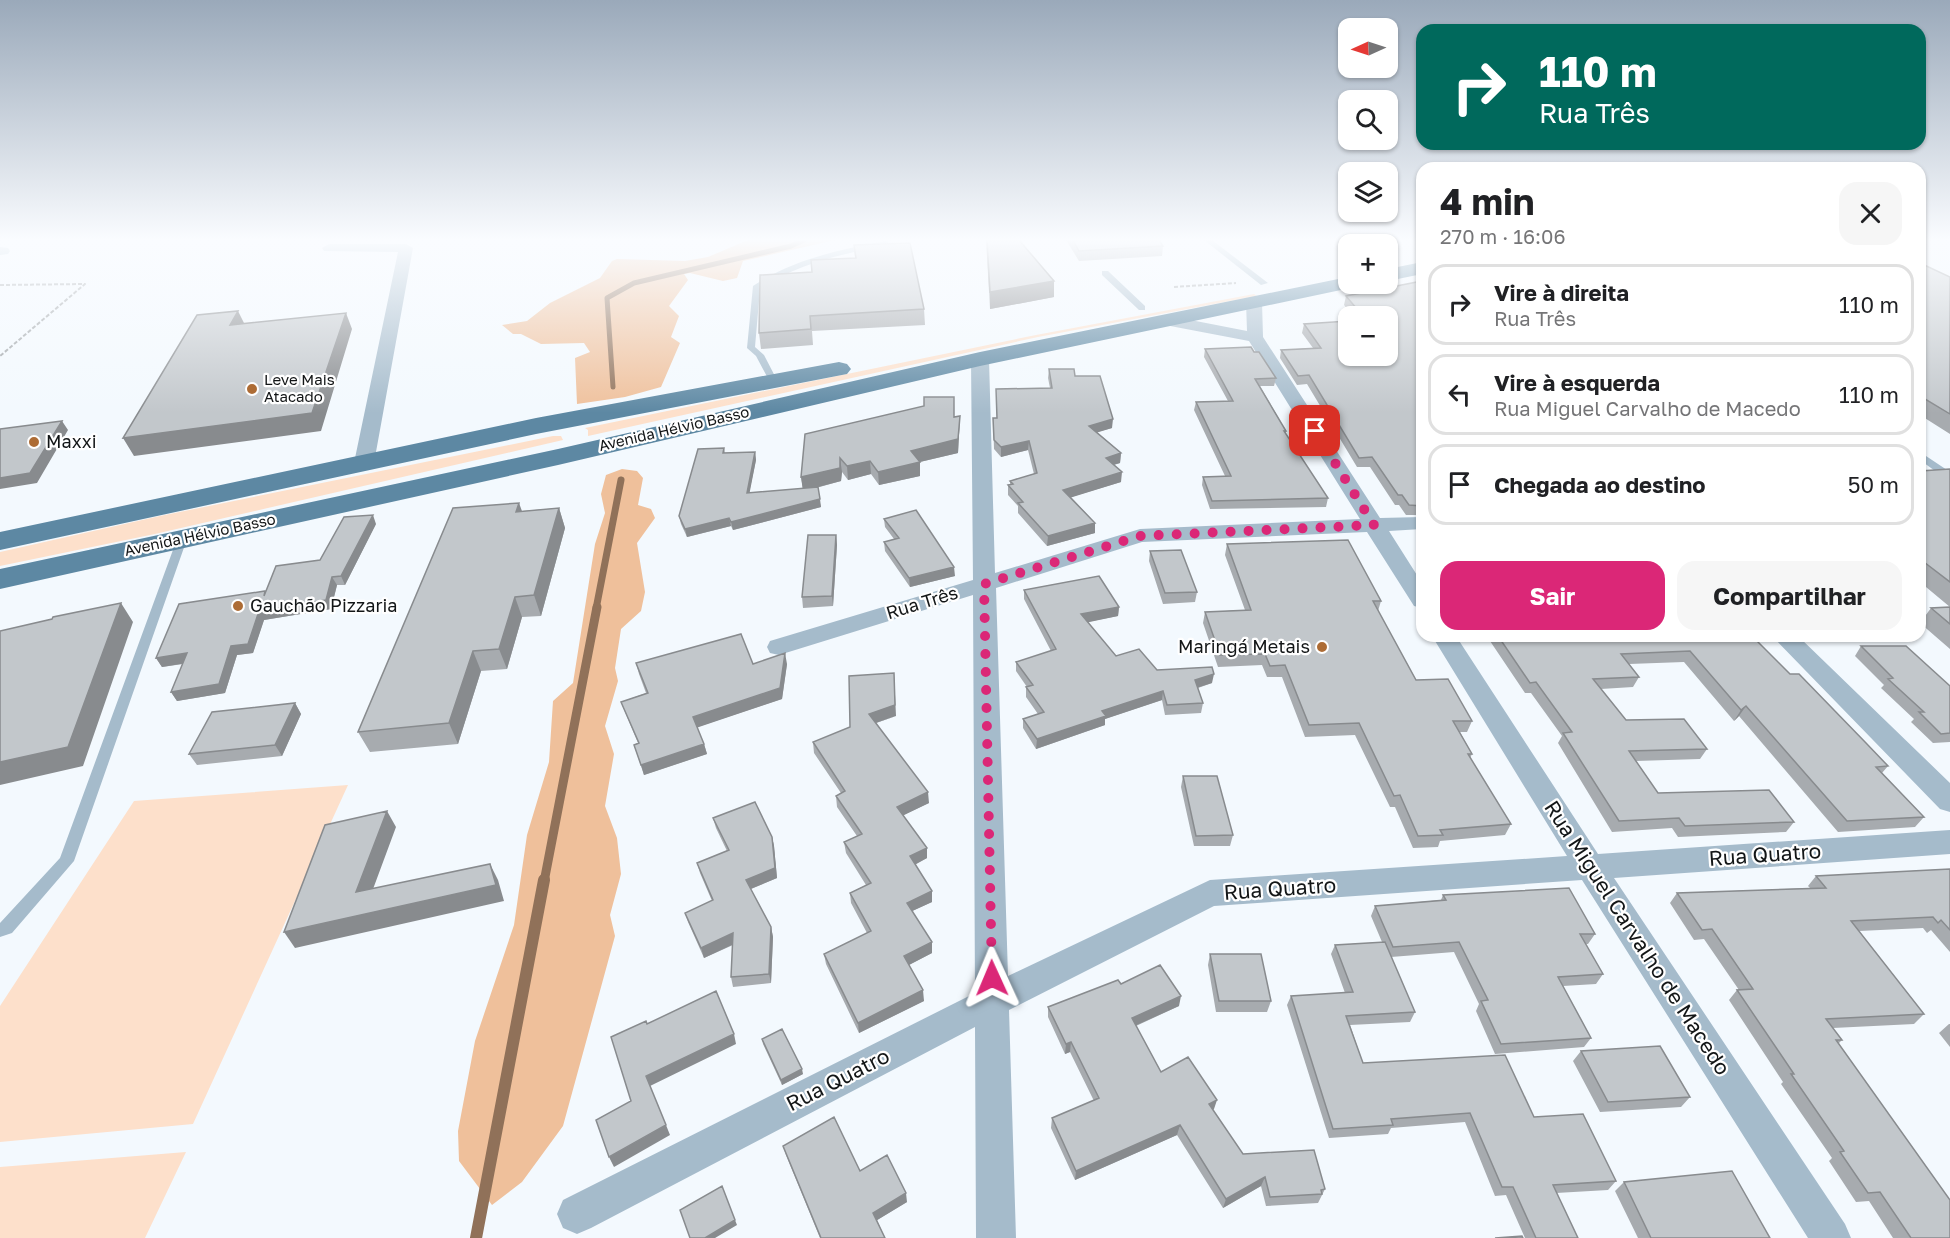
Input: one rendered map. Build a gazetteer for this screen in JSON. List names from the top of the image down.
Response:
{
  "streets": {
    "main road": ["Avenida Hélvio Basso"],
    "street": ["Rua Três", "Rua Quatro", "Rua Miguel Carvalho de Macedo"]
  },
  "crossings": [
    ["Rua Quatro", "Rua Miguel Carvalho de Macedo"]
  ],
  "places": [
    "Leve Mais Atacado",
    "Maxxi",
    "Gauchão Pizzaria",
    "Maringá Metais"
  ],
  "north": "left",
  "page": {
    "map_buttons": ["+", "−"],
    "turn": ["110 m", "Rua Três"],
    "heading": ["4 min", "270 m · 16:06"],
    "list": [
      {
        "name": "Vire à direita",
        "note": "Rua Três",
        "value": "110 m"
      },
      {
        "name": "Vire à esquerda",
        "note": "Rua Miguel Carvalho de Macedo",
        "value": "110 m"
      },
      {
        "name": "Chegada ao destino",
        "value": "50 m"
      }
    ],
    "buttons": ["Sair", "Compartilhar"]
  }
}
